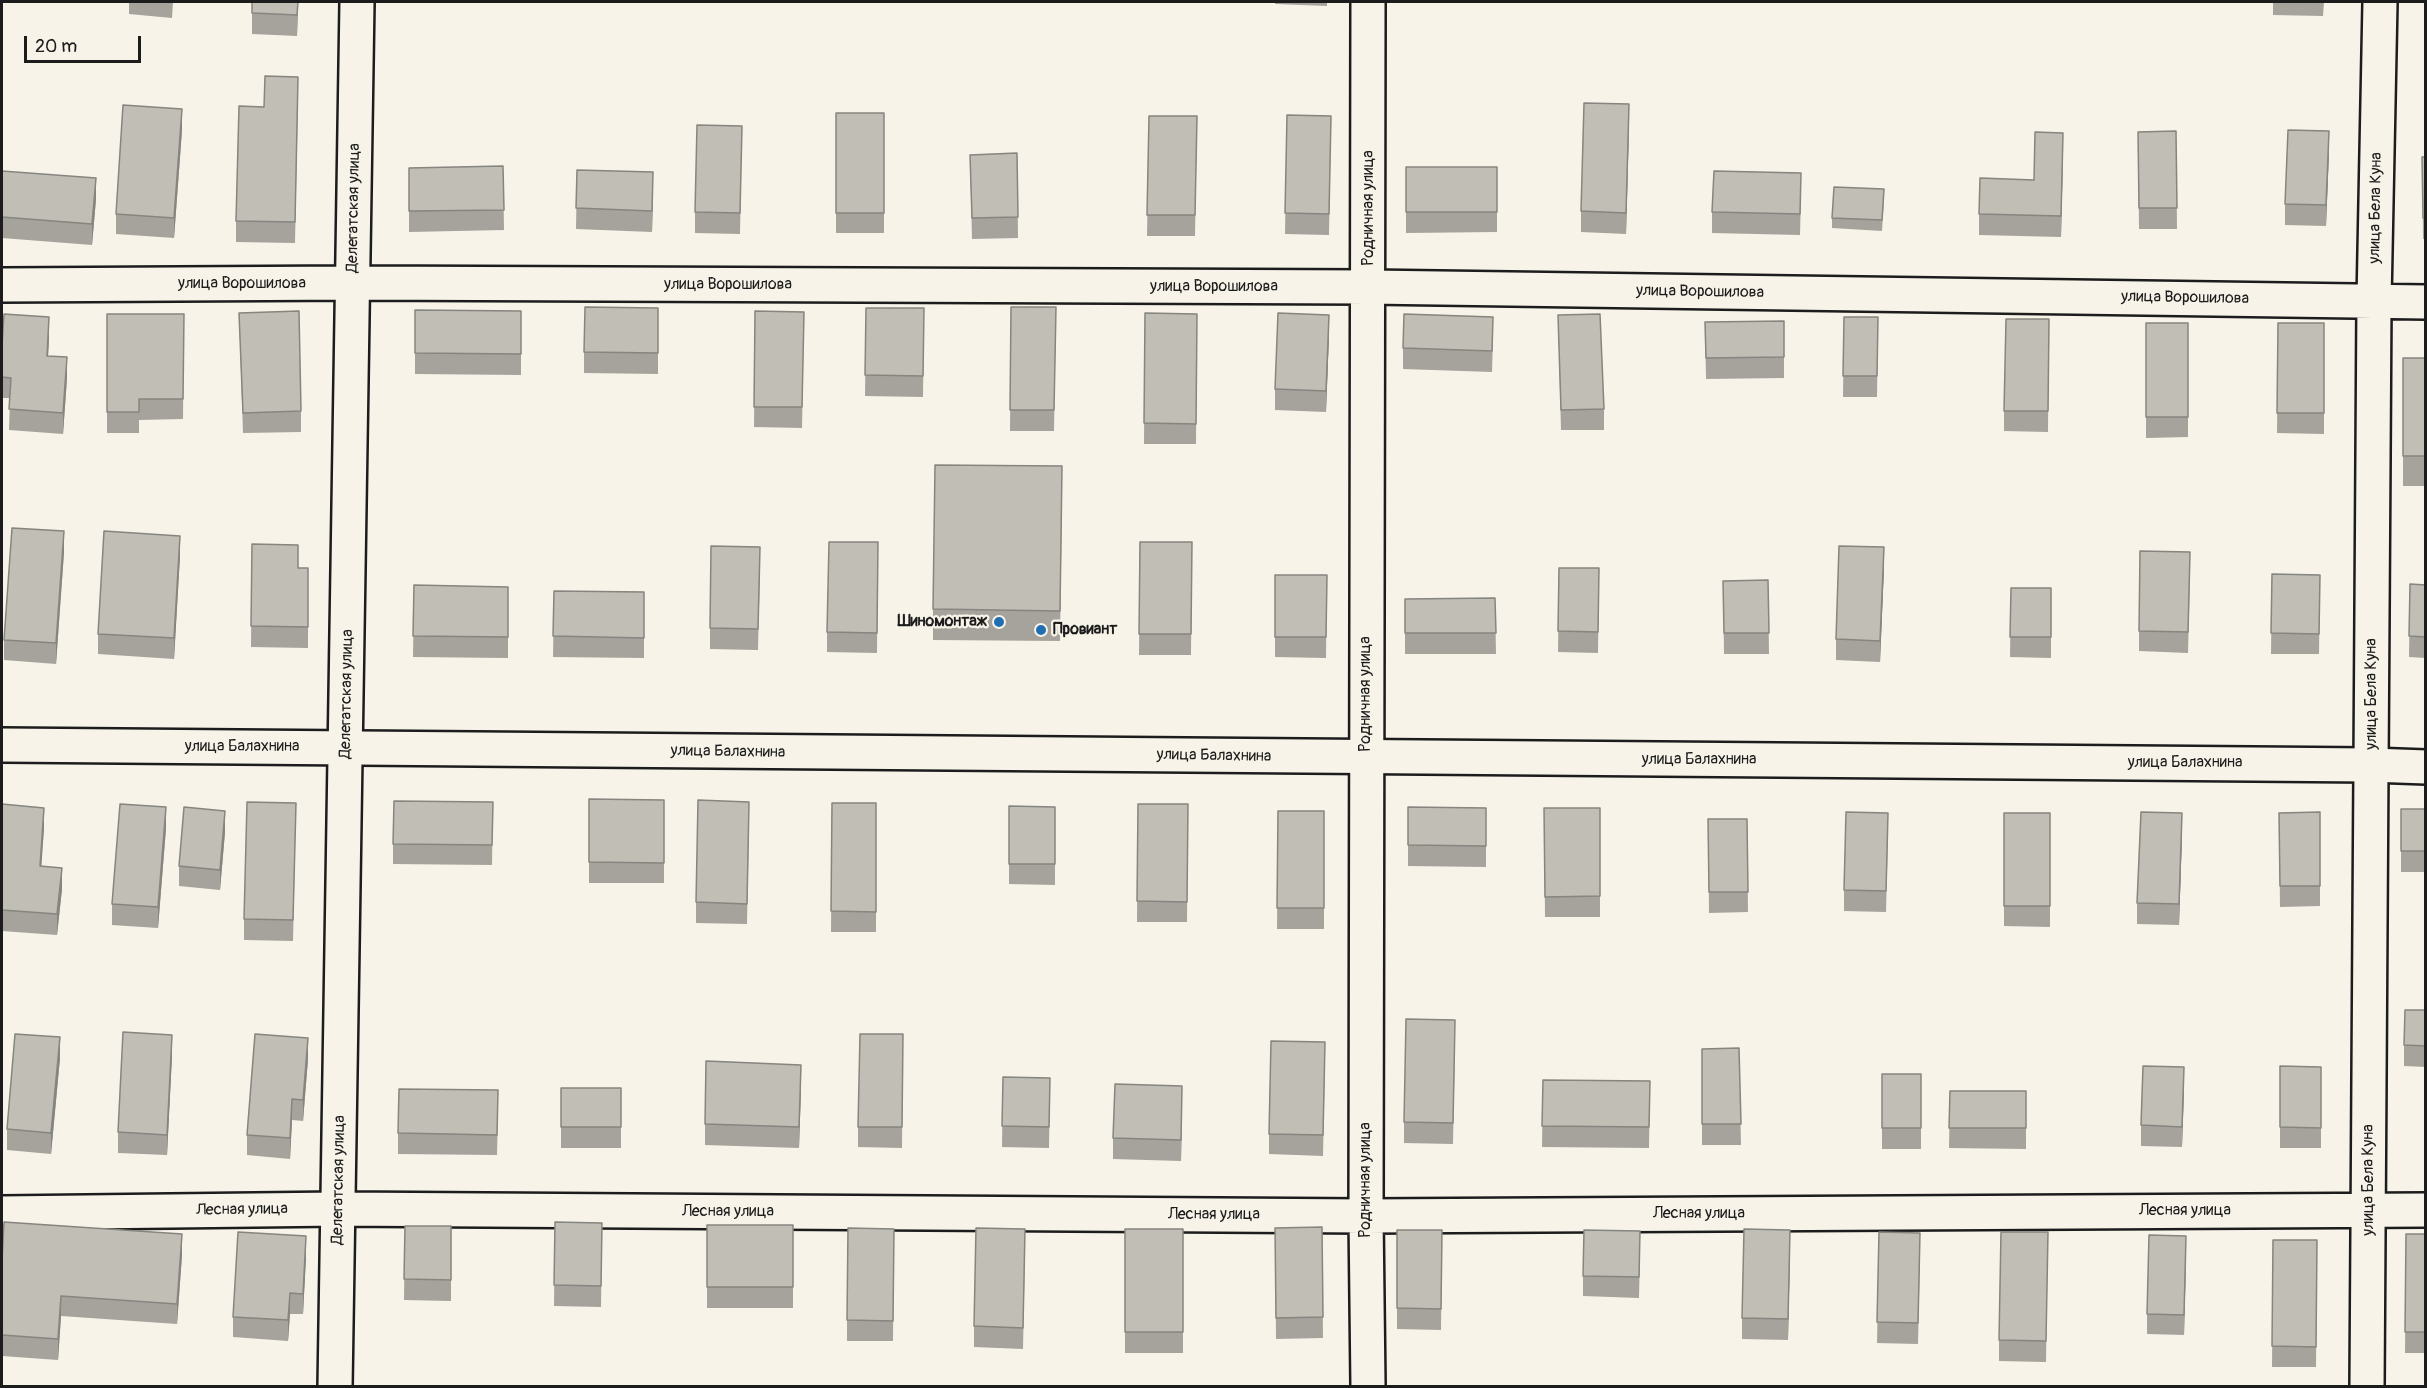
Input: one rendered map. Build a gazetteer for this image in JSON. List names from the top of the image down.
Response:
{
  "streets": {
    "street": [
      "Делегатская улица",
      "Родничная улица",
      "улица Бела Куна",
      "улица Ворошилова",
      "улица Балахнина",
      "Лесная улица"
    ]
  },
  "crossings": [
    ["Делегатская улица", "улица Ворошилова"],
    ["Делегатская улица", "улица Балахнина"],
    ["Делегатская улица", "Лесная улица"],
    ["Родничная улица", "улица Ворошилова"],
    ["Родничная улица", "улица Балахнина"],
    ["Родничная улица", "Лесная улица"],
    ["улица Бела Куна", "улица Ворошилова"],
    ["улица Бела Куна", "улица Балахнина"],
    ["улица Бела Куна", "Лесная улица"]
  ],
  "places": ["Шиномонтаж", "Провиант"],
  "scale_bar": "20 m"
}
